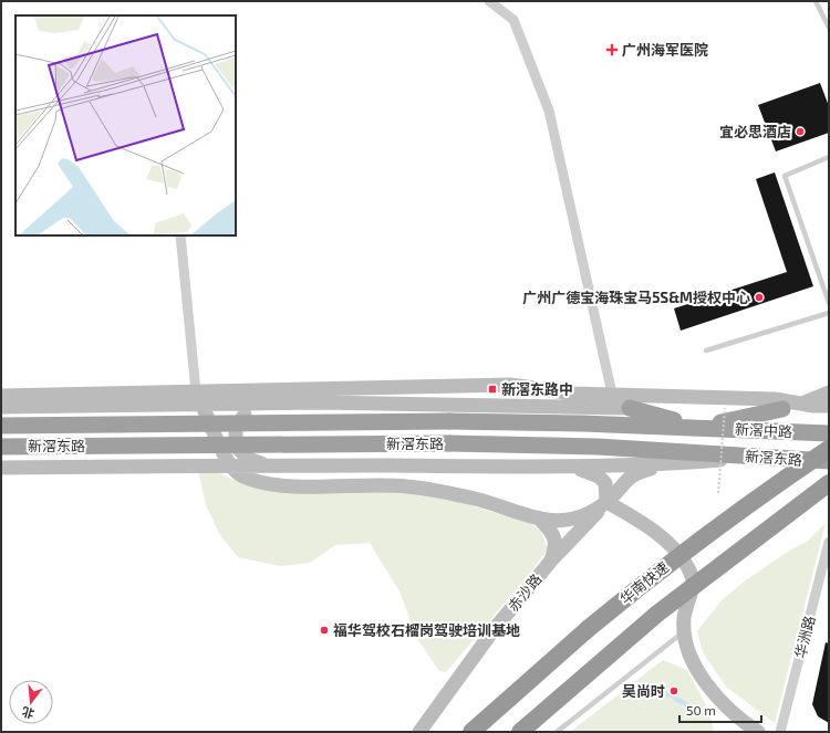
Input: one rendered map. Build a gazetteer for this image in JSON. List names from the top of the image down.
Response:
{
  "streets": {
    "highway": ["新滘中路", "新滘东路", "华南快速"],
    "main road": ["赤沙路"],
    "street": ["华洲路"]
  },
  "crossings": [
    ["新滘中路", "新滘东路"]
  ],
  "places": {
    "health": ["广州海军医院"],
    "other": [
      "宜必思酒店",
      "广州广德宝海珠宝马5S&M授权中心",
      "福华驾校石榴岗驾驶培训基地",
      "吴尚时"
    ],
    "transit": ["新滘东路中"]
  },
  "scale_bar": "50 m",
  "north": "bottom"
}
